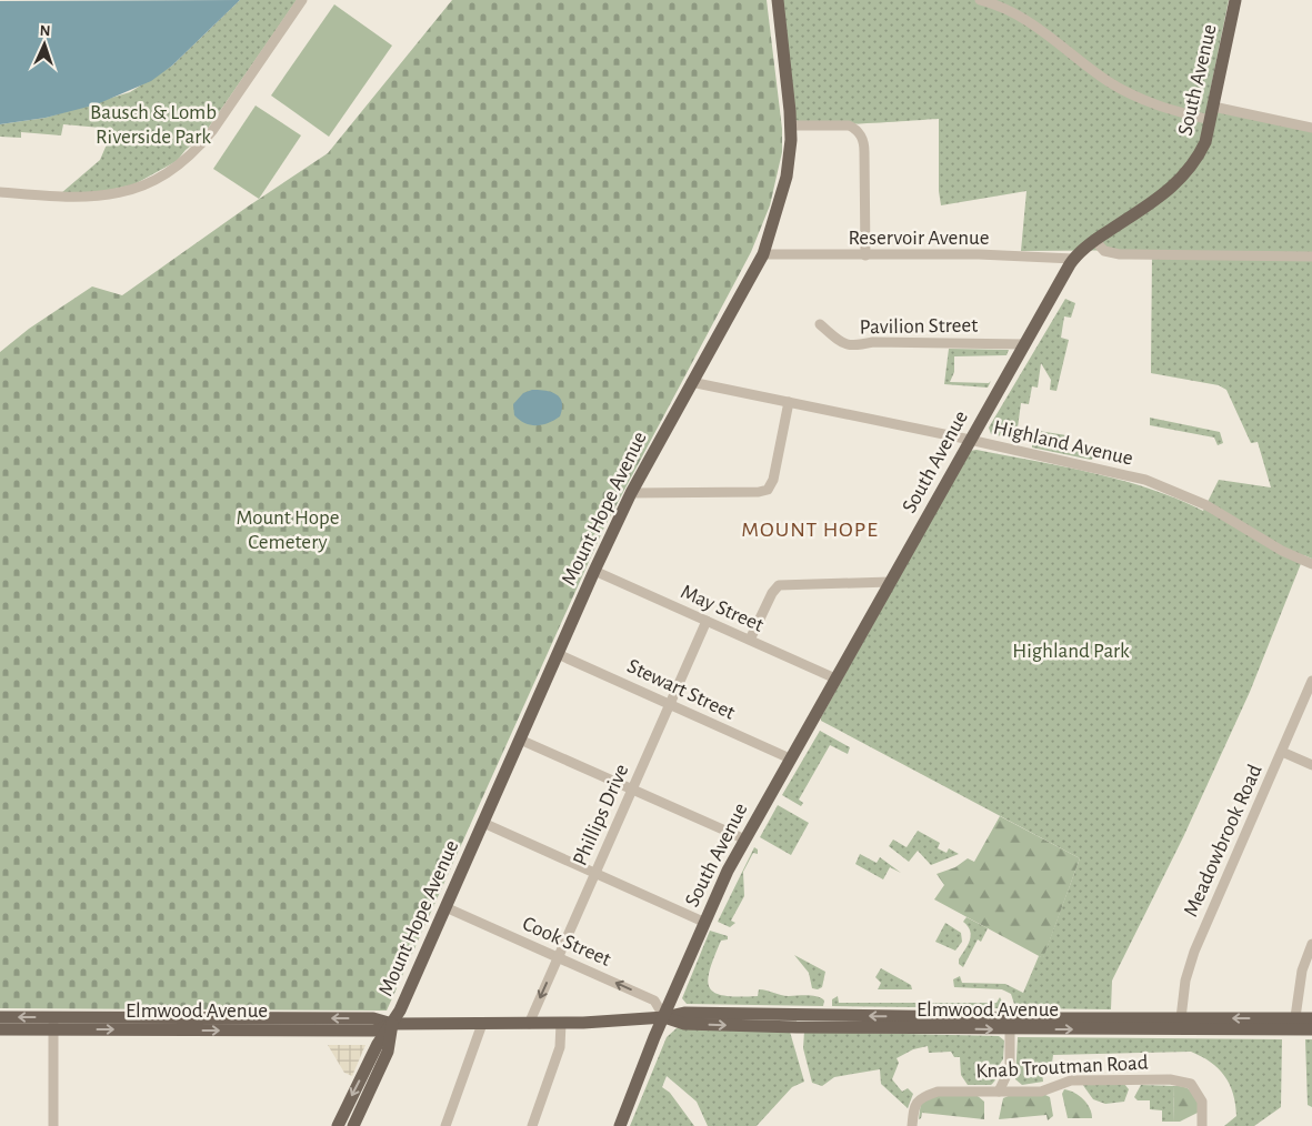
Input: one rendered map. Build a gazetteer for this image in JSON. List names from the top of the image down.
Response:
{
  "streets": {
    "main road": ["South Avenue", "Mount Hope Avenue", "Elmwood Avenue"],
    "street": [
      "Reservoir Avenue",
      "Pavilion Street",
      "Highland Avenue",
      "May Street",
      "Stewart Street",
      "Phillips Drive",
      "Meadowbrook Road",
      "Cook Street",
      "Knab Troutman Road"
    ]
  },
  "crossings": [
    ["South Avenue", "Reservoir Avenue"],
    ["South Avenue", "Pavilion Street"],
    ["South Avenue", "Highland Avenue"],
    ["South Avenue", "May Street"],
    ["South Avenue", "Stewart Street"],
    ["South Avenue", "Cook Street"],
    ["South Avenue", "Elmwood Avenue"],
    ["Reservoir Avenue", "Mount Hope Avenue"],
    ["Highland Avenue", "Mount Hope Avenue"],
    ["Mount Hope Avenue", "May Street"],
    ["Mount Hope Avenue", "Stewart Street"],
    ["Mount Hope Avenue", "Cook Street"],
    ["Mount Hope Avenue", "Elmwood Avenue"],
    ["May Street", "Phillips Drive"],
    ["Stewart Street", "Phillips Drive"],
    ["Phillips Drive", "Cook Street"],
    ["Phillips Drive", "Elmwood Avenue"],
    ["Meadowbrook Road", "Elmwood Avenue"],
    ["Cook Street", "Elmwood Avenue"]
  ],
  "one_way": ["Cook Street"],
  "districts": ["MOUNT HOPE"],
  "parks": ["Bausch & Lomb Riverside Park", "Mount Hope Cemetery", "Highland Park"],
  "north": "top"
}
